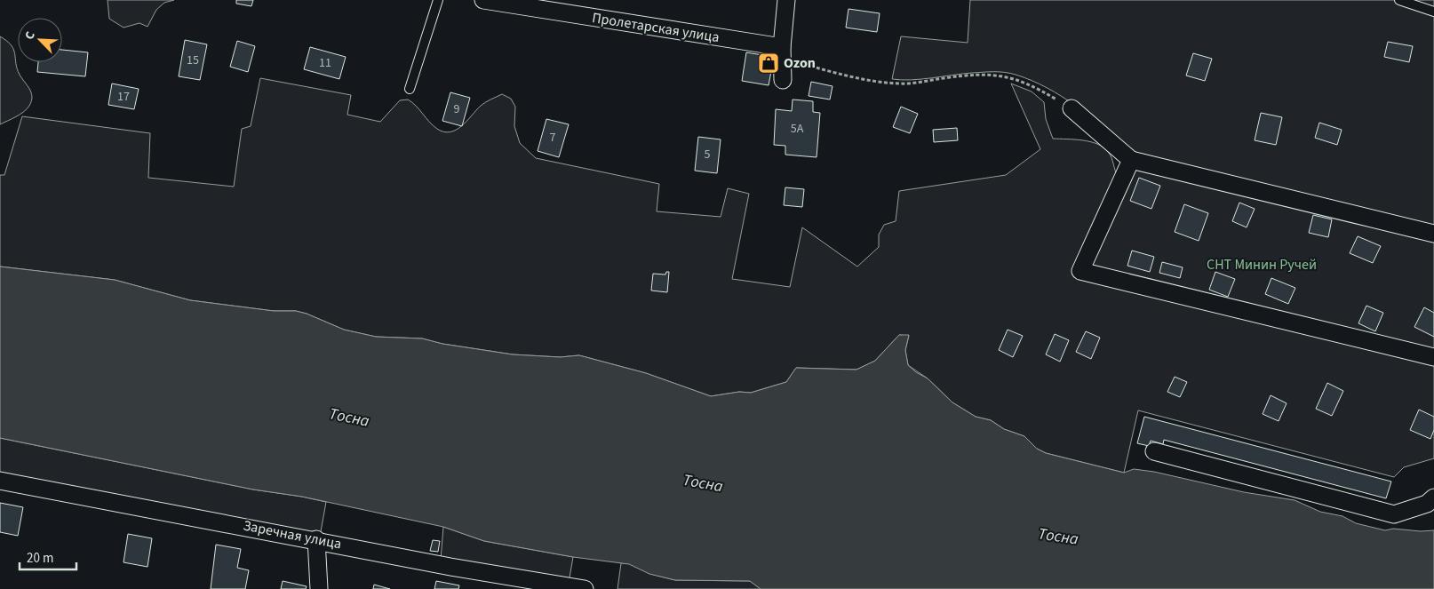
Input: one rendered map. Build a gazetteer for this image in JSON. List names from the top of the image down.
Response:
{
  "streets": {
    "street": ["Пролетарская улица", "Заречная улица"]
  },
  "water": ["Тосна"],
  "parks": ["СНТ Минин Ручей"],
  "places": {
    "shop": ["Ozon"]
  },
  "house_numbers": [
    "15",
    "11",
    "17",
    "9",
    "5А",
    "7",
    "5"
  ],
  "scale_bar": "20 m",
  "north": "top left"
}
